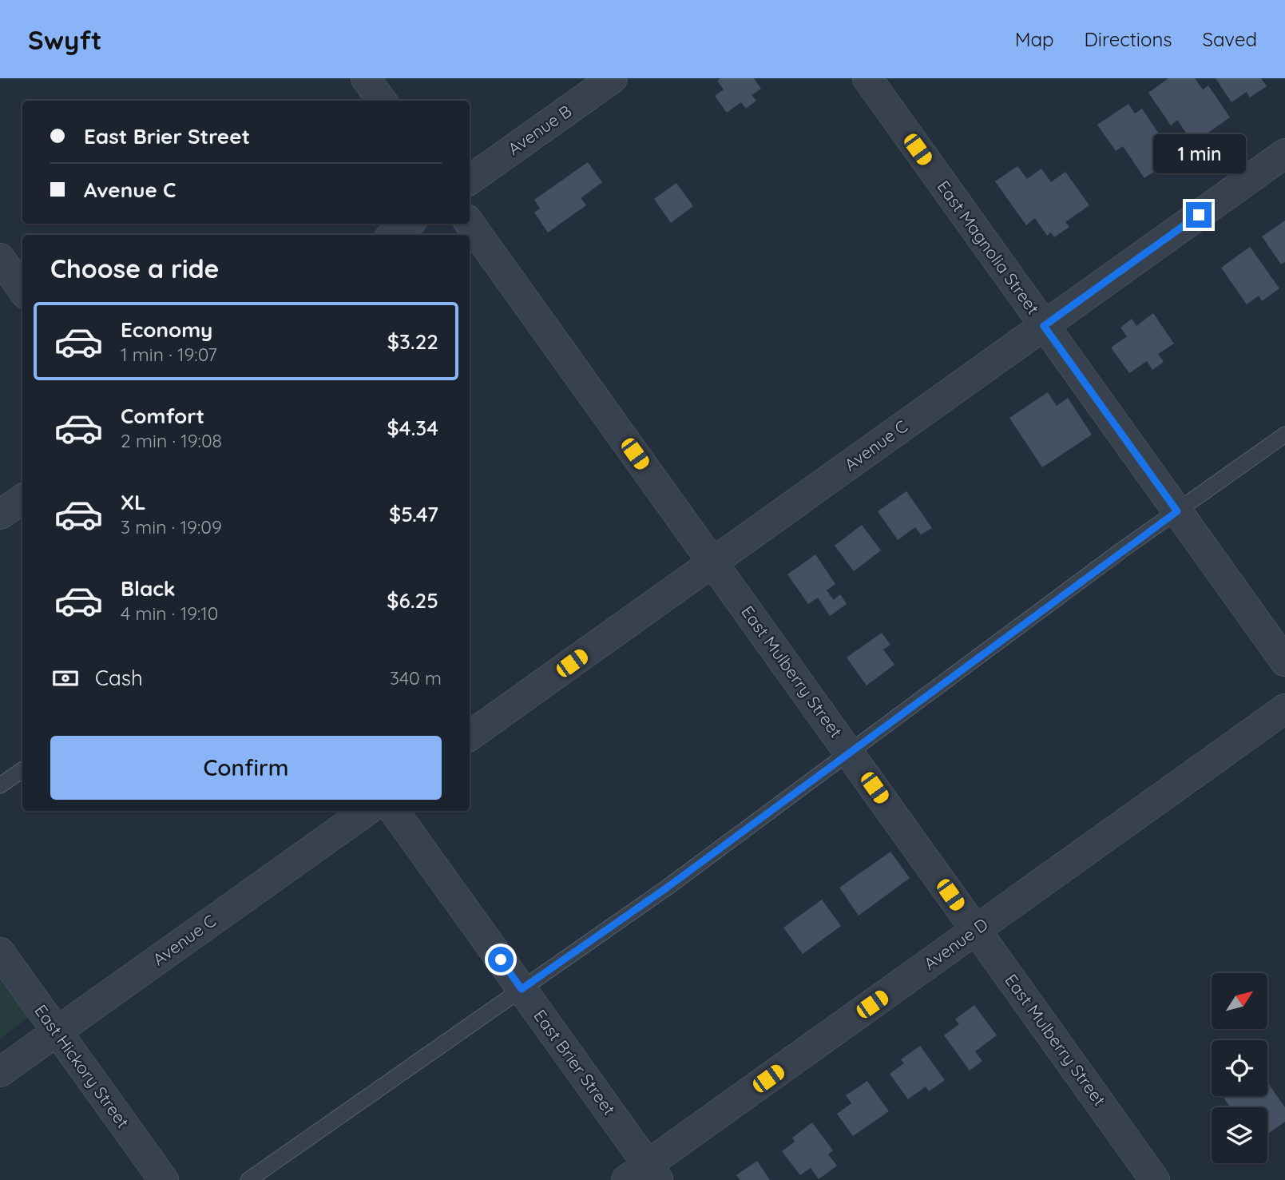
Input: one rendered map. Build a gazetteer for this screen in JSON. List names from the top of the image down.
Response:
{
  "streets": {
    "street": [
      "Avenue B",
      "East Magnolia Street",
      "Avenue C",
      "East Mulberry Street",
      "Avenue D",
      "East Brier Street",
      "East Hickory Street"
    ]
  },
  "crossings": [
    ["East Magnolia Street", "Avenue C"],
    ["Avenue C", "East Mulberry Street"],
    ["Avenue C", "East Hickory Street"],
    ["East Mulberry Street", "Avenue D"],
    ["Avenue D", "East Brier Street"]
  ],
  "north": "top right",
  "page": {
    "header": "Swyft",
    "nav": ["Map", "Directions", "Saved"],
    "banner": ["East Brier Street", "Avenue C"],
    "bubble": "1 min",
    "heading": "Choose a ride",
    "list": [
      {
        "name": "Economy",
        "note": "1 min · 19:07",
        "value": "$3.22"
      },
      {
        "name": "Comfort",
        "note": "2 min · 19:08",
        "value": "$4.34"
      },
      {
        "name": "XL",
        "note": "3 min · 19:09",
        "value": "$5.47"
      },
      {
        "name": "Black",
        "note": "4 min · 19:10",
        "value": "$6.25"
      }
    ],
    "pay": ["Cash", "340 m"],
    "buttons": "Confirm"
  }
}
